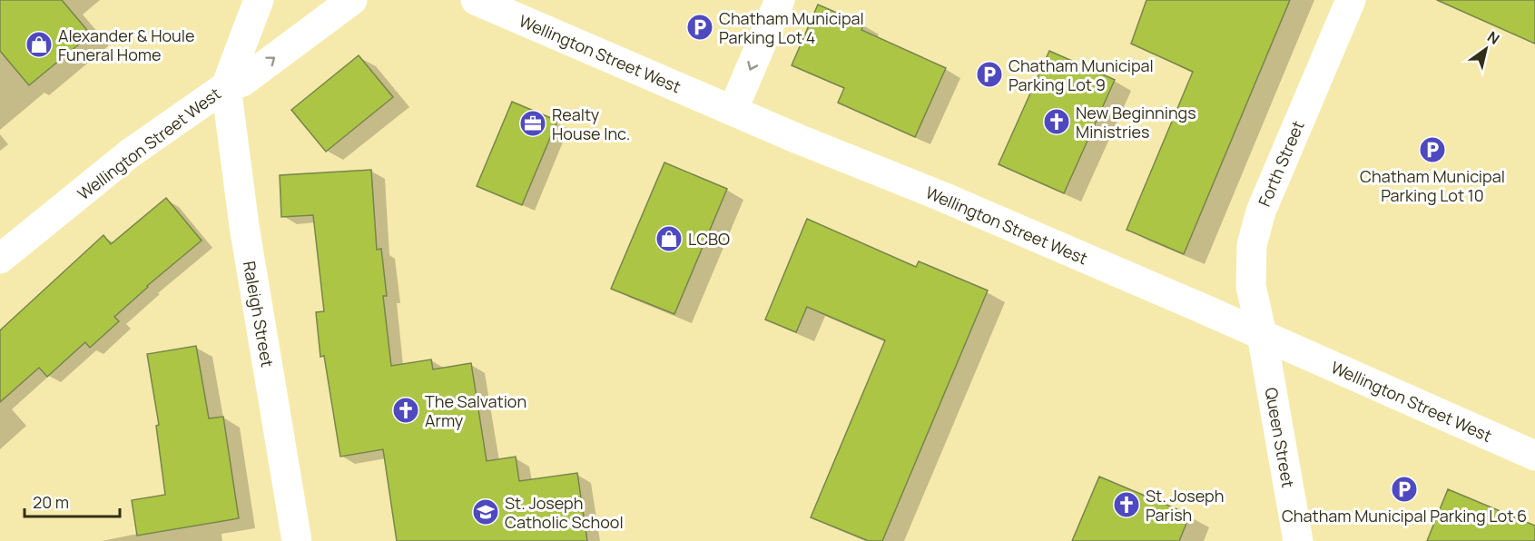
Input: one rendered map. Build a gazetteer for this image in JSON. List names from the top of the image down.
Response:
{
  "streets": {
    "street": [
      "Wellington Street West",
      "Forth Street",
      "Raleigh Street",
      "Queen Street"
    ]
  },
  "crossings": [
    ["Wellington Street West", "Forth Street"],
    ["Wellington Street West", "Raleigh Street"],
    ["Wellington Street West", "Queen Street"],
    ["Forth Street", "Queen Street"]
  ],
  "places": {
    "parking": [
      "Chatham Municipal Parking Lot 4",
      "Chatham Municipal Parking Lot 9",
      "Chatham Municipal Parking Lot 10",
      "Chatham Municipal Parking Lot 6"
    ],
    "shop": ["Alexander & Houle Funeral Home", "LCBO"],
    "church": ["New Beginnings Ministries", "The Salvation Army", "St. Joseph Parish"],
    "office": ["Realty House Inc."],
    "school or university": ["St. Joseph Catholic School"]
  },
  "scale_bar": "20 m",
  "north": "top right"
}
